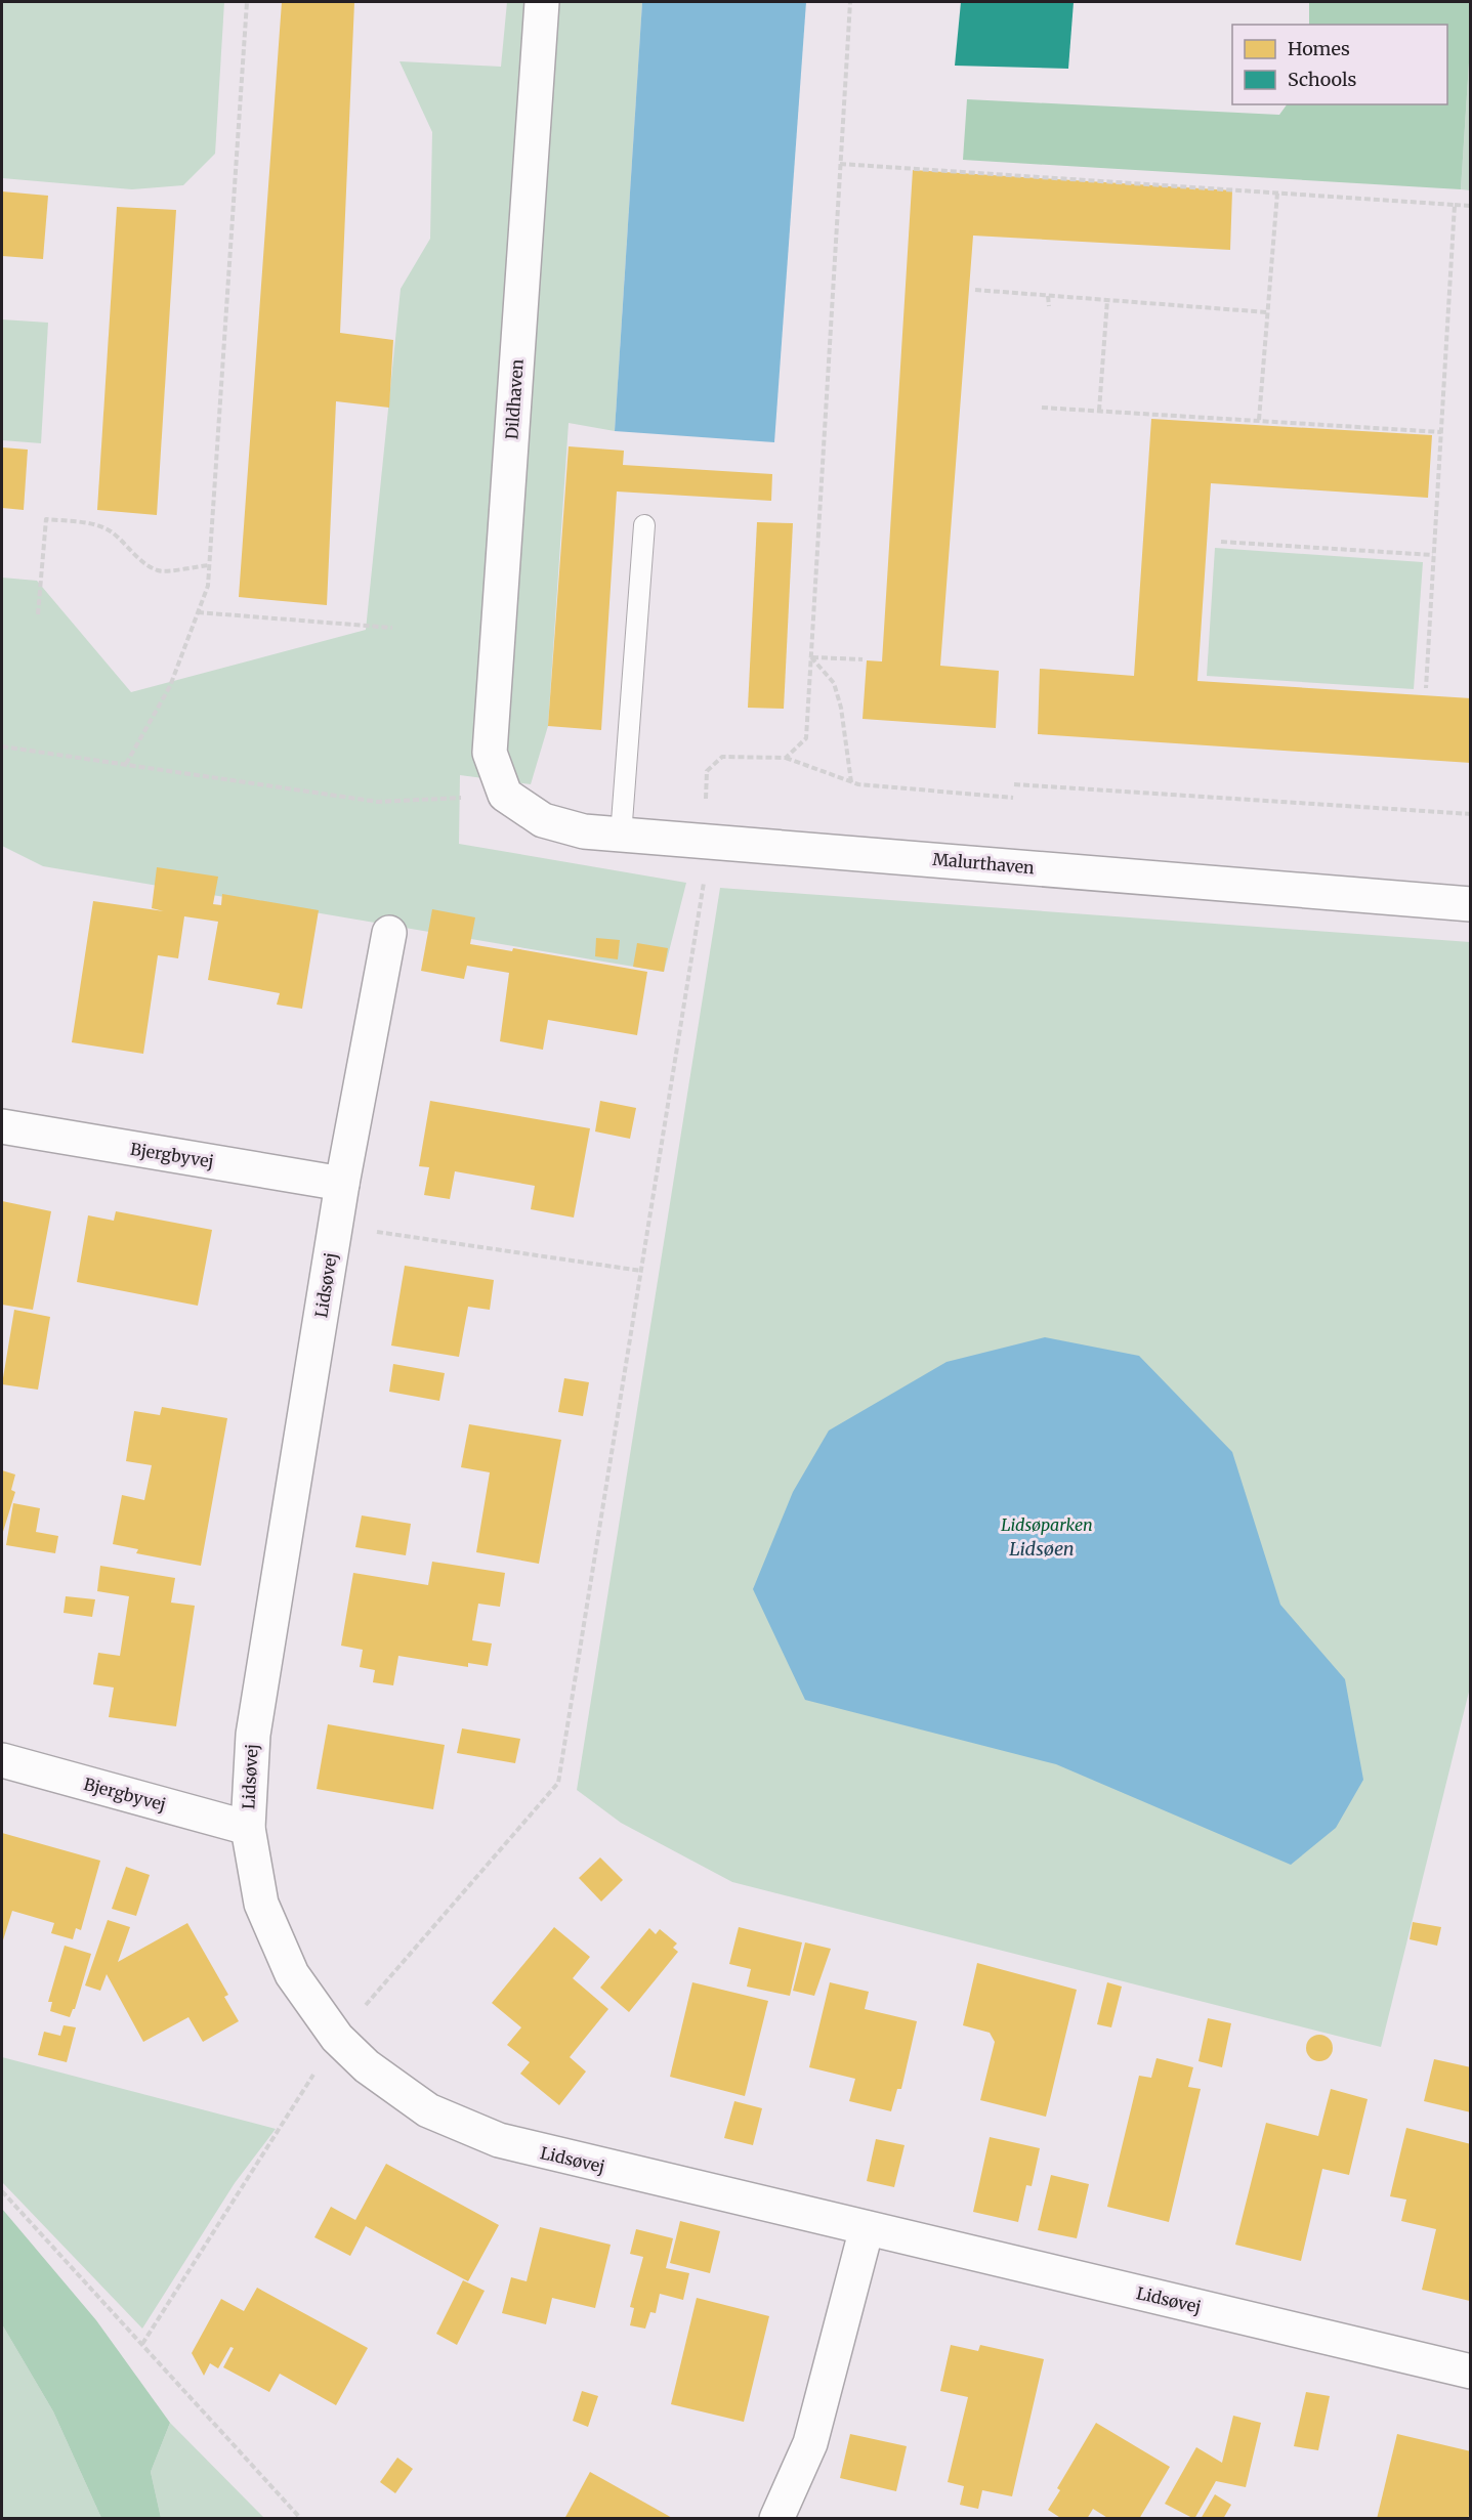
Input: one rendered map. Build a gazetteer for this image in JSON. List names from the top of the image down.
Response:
{
  "streets": {
    "street": [
      "Dildhaven",
      "Malurthaven",
      "Bjergbyvej",
      "Lidsøvej"
    ]
  },
  "crossings": [
    ["Dildhaven", "Malurthaven"],
    ["Bjergbyvej", "Lidsøvej"]
  ],
  "water": ["Lidsøen"],
  "parks": ["Lidsøparken"],
  "legend": ["Homes", "Schools"]
}
